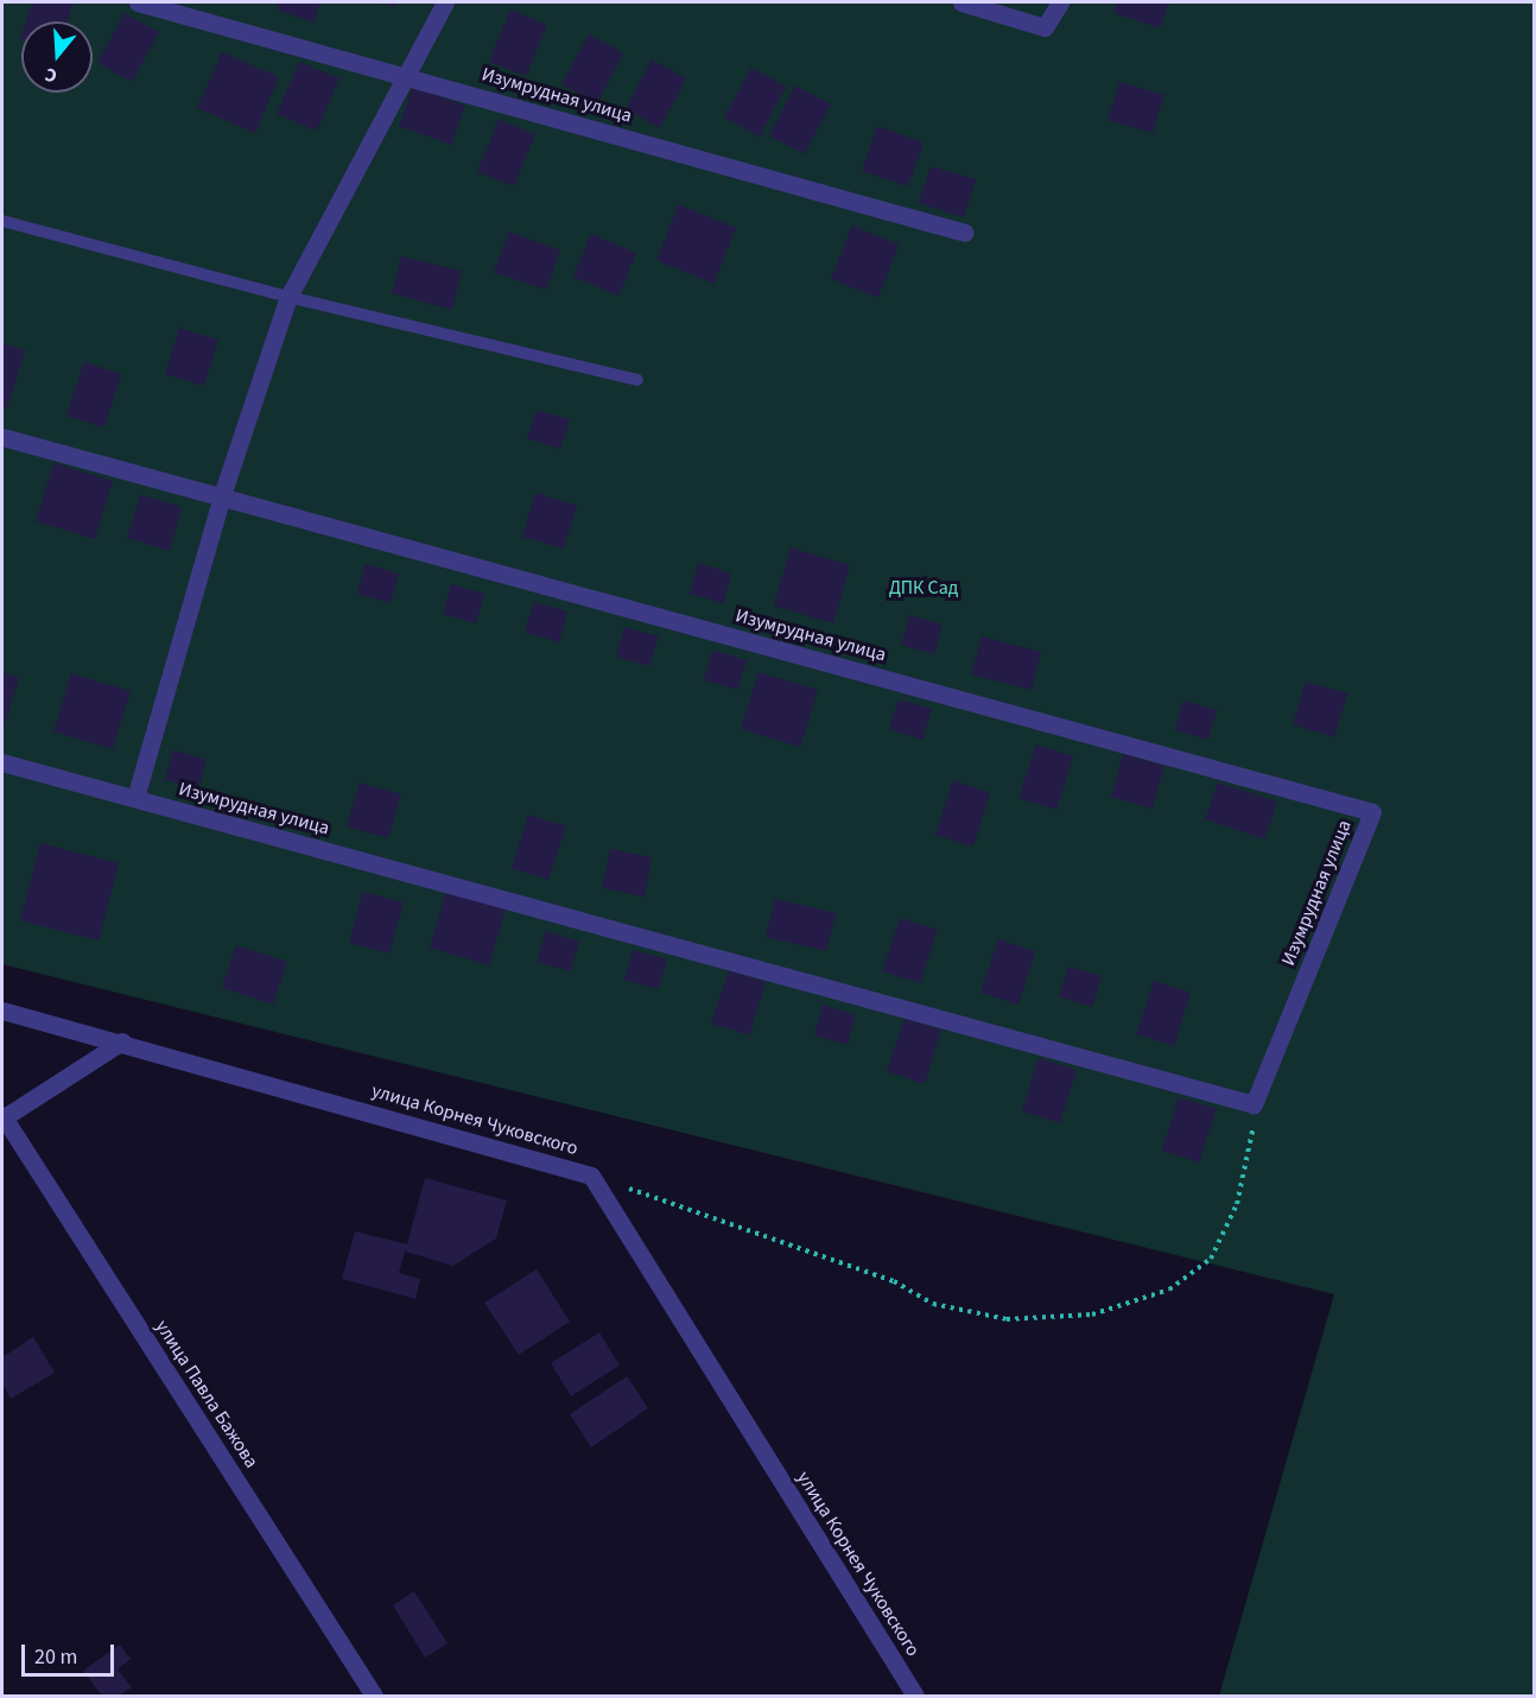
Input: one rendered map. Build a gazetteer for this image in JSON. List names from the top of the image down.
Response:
{
  "streets": {
    "street": ["Изумрудная улица", "улица Корнея Чуковского", "улица Павла Бажова"]
  },
  "parks": ["ДПК Сад"],
  "scale_bar": "20 m",
  "north": "bottom"
}
